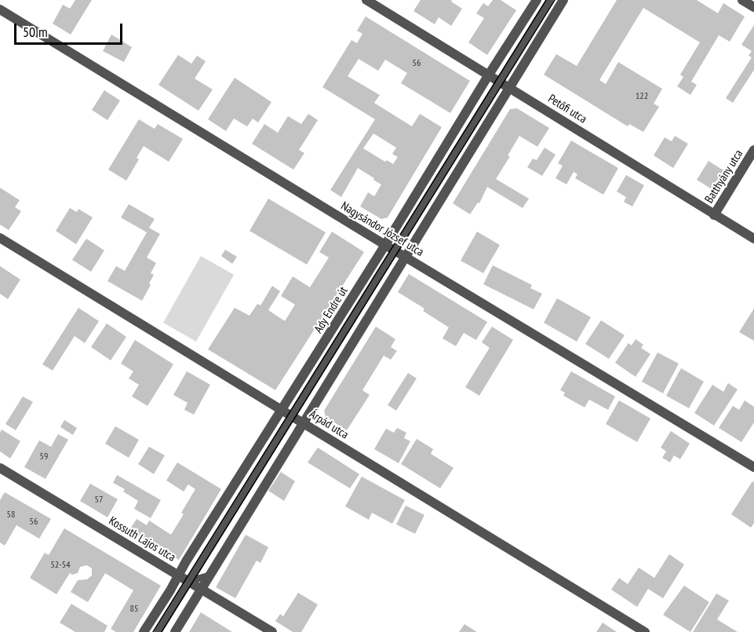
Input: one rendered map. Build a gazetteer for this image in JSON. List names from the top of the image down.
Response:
{
  "streets": {
    "street": [
      "Petőfi utca",
      "Batthyány utca",
      "Nagysándor József utca",
      "Ady Endre út",
      "Árpád utca",
      "Kossuth Lajos utca"
    ]
  },
  "crossings": [
    ["Petőfi utca", "Batthyány utca"],
    ["Petőfi utca", "Ady Endre út"],
    ["Nagysándor József utca", "Ady Endre út"],
    ["Ady Endre út", "Árpád utca"],
    ["Ady Endre út", "Kossuth Lajos utca"]
  ],
  "house_numbers": [
    "56",
    "122",
    "59",
    "57",
    "58",
    "56",
    "52-54",
    "85"
  ],
  "scale_bar": "50 m"
}
